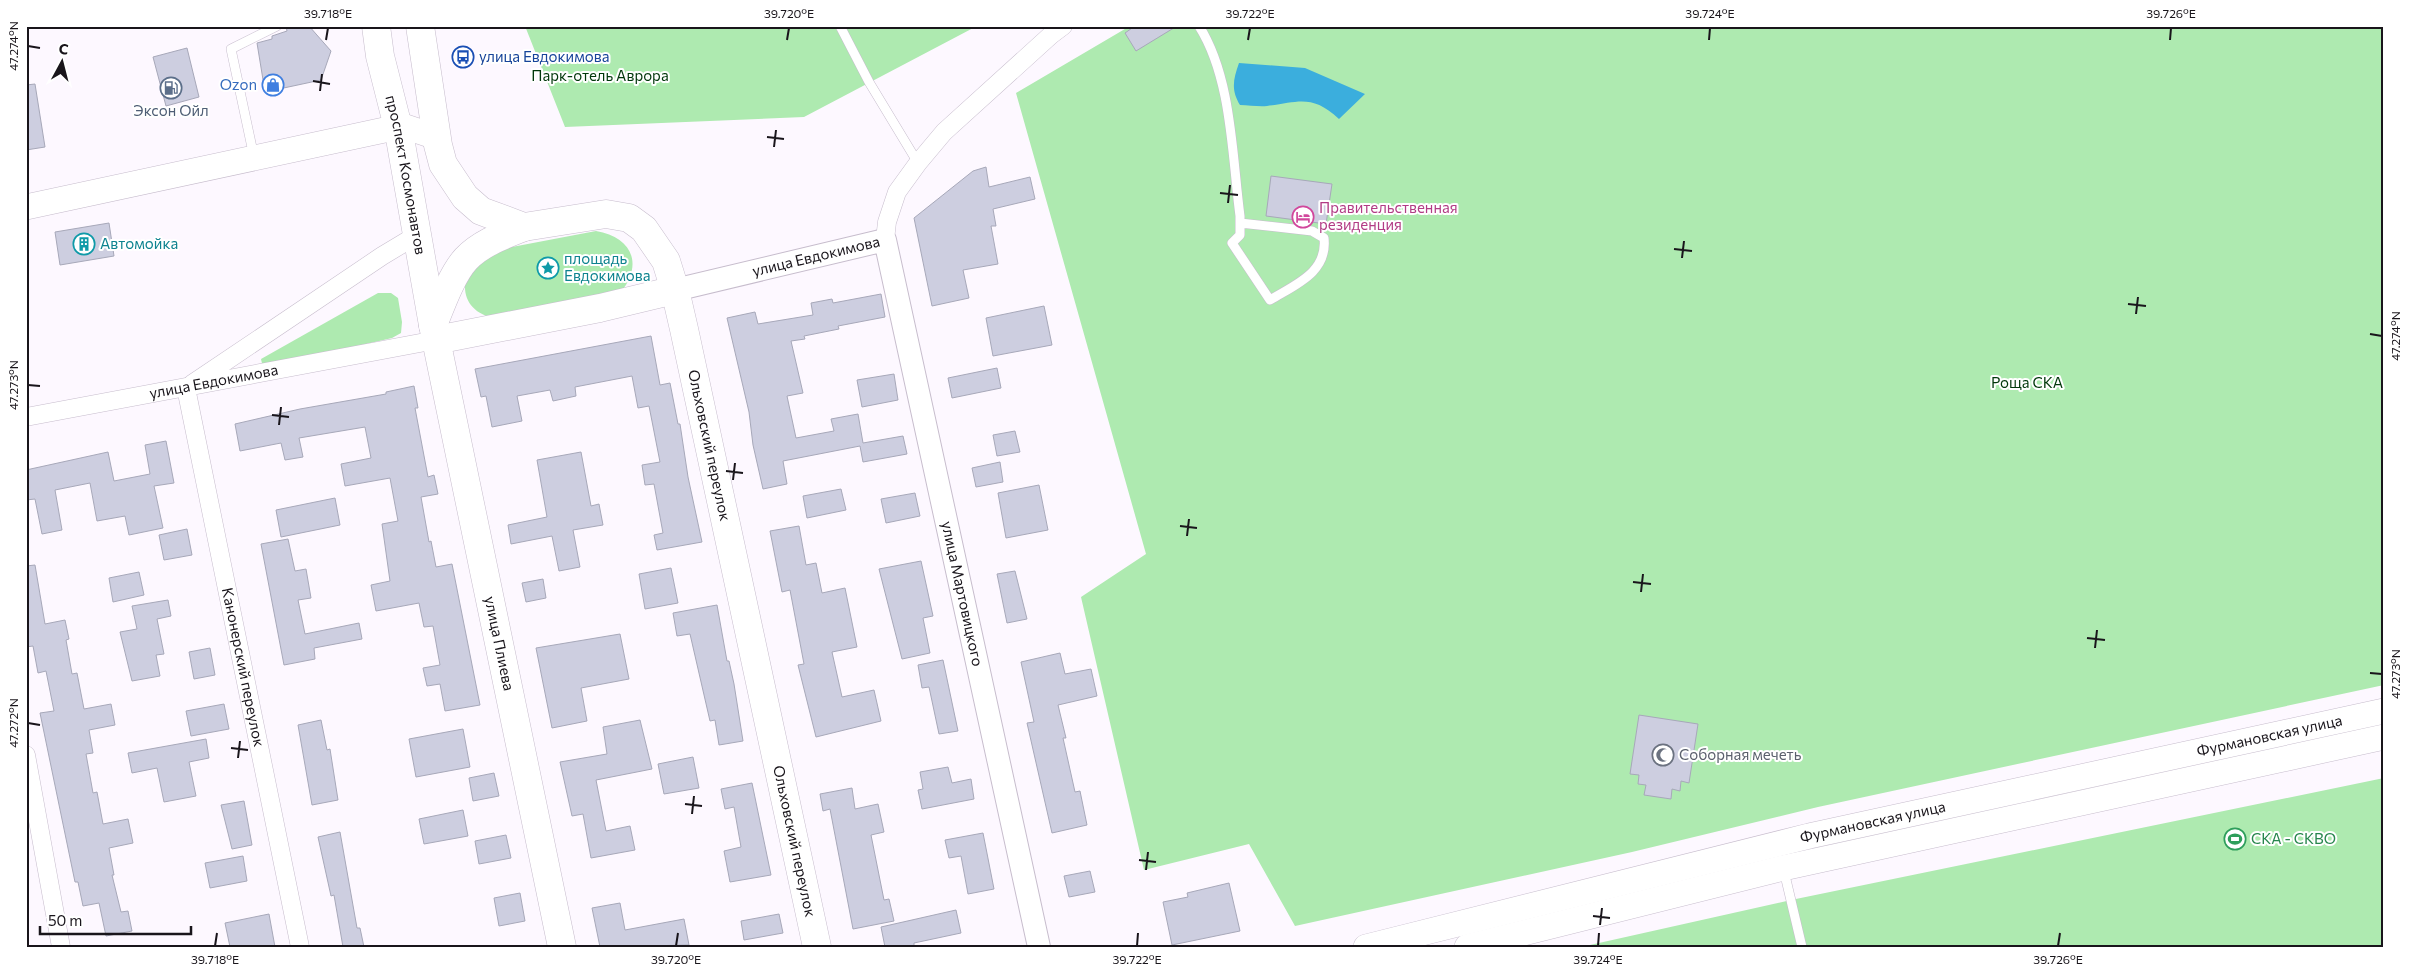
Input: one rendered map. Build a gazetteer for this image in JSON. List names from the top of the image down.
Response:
{
  "streets": {
    "main road": [
      "проспект Космонавтов",
      "улица Евдокимова",
      "Ольховский переулок",
      "улица Плиева",
      "Фурмановская улица"
    ],
    "street": ["улица Мартовицкого", "Канонерский переулок"]
  },
  "crossings": [
    ["проспект Космонавтов", "улица Евдокимова"],
    ["проспект Космонавтов", "улица Плиева"],
    ["улица Евдокимова", "Ольховский переулок"],
    ["улица Евдокимова", "улица Мартовицкого"],
    ["улица Евдокимова", "улица Плиева"],
    ["улица Евдокимова", "Канонерский переулок"]
  ],
  "parks": ["Парк-отель Аврора", "Роща СКА"],
  "places": {
    "bus stop": ["улица Евдокимова"],
    "shop": ["Ozon"],
    "fuel station": ["Эксон Ойл"],
    "hotel": ["Правительственная резиденция"],
    "building": ["Автомойка"],
    "place": ["площадь Евдокимова"],
    "mosque": ["Соборная мечеть"],
    "sports": ["СКА - СКВО"]
  },
  "scale_bar": "50 m",
  "north": "top",
  "coordinates": [
    "39.718°E",
    "39.720°E",
    "39.722°E",
    "39.724°E",
    "39.726°E",
    "47.274°N",
    "47.273°N",
    "47.272°N"
  ]
}
